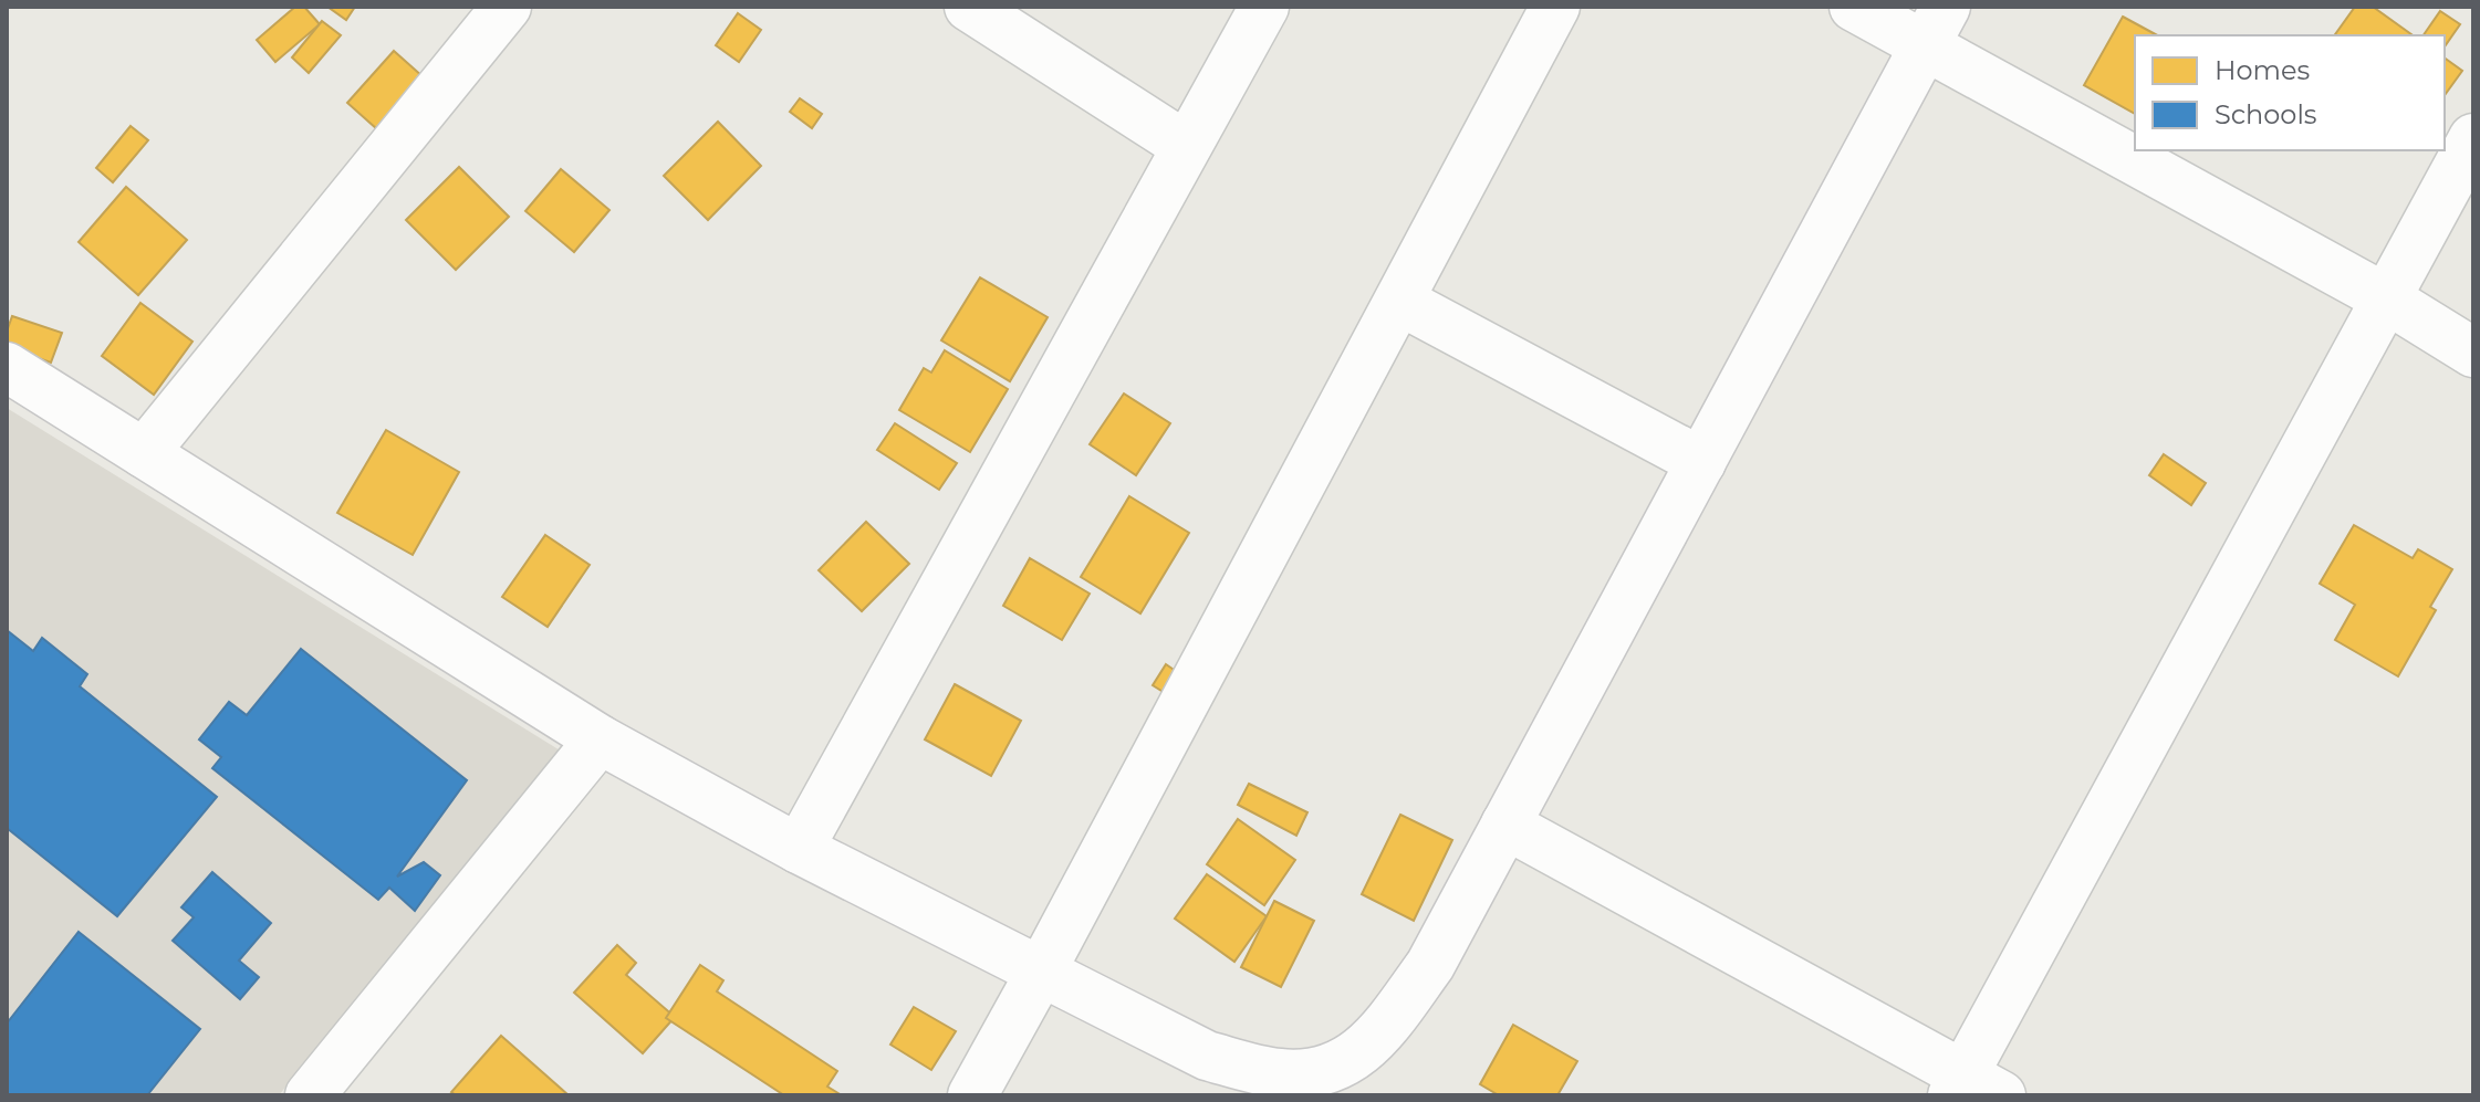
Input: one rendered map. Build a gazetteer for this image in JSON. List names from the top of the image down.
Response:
{
  "legend": ["Homes", "Schools"]
}
